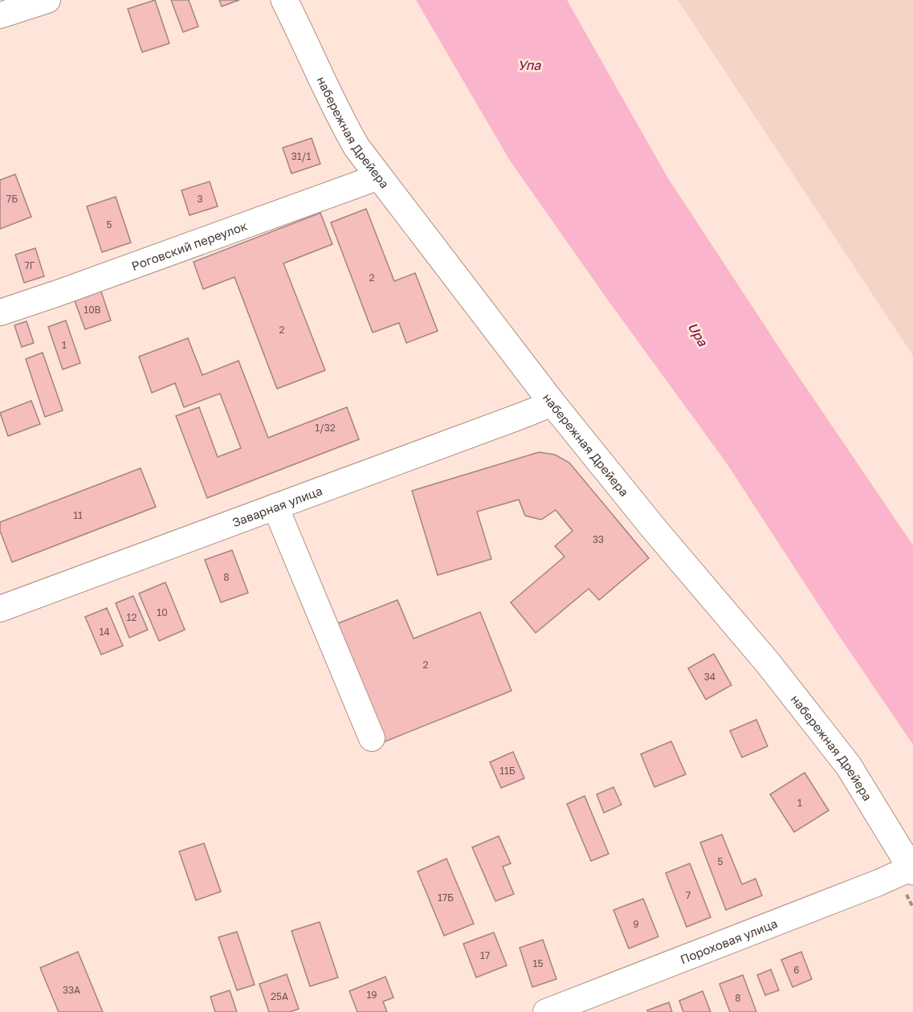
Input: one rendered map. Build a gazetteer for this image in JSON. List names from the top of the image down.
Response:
{
  "streets": {
    "main road": ["набережная Дрейера"],
    "street": ["Роговский переулок", "Заварная улица", "Пороховая улица"]
  },
  "crossings": [
    ["набережная Дрейера", "Роговский переулок"],
    ["набережная Дрейера", "Заварная улица"],
    ["набережная Дрейера", "Пороховая улица"]
  ],
  "water": ["Упа", "Upa"],
  "house_numbers": [
    "31/1",
    "7Б",
    "3",
    "5",
    "7Г",
    "2",
    "10В",
    "2",
    "1",
    "1/32",
    "11",
    "33",
    "8",
    "10",
    "12",
    "14",
    "2",
    "34",
    "11Б",
    "1",
    "5",
    "7",
    "17Б",
    "9",
    "17",
    "15",
    "6",
    "33А",
    "19",
    "25А",
    "8"
  ]
}
